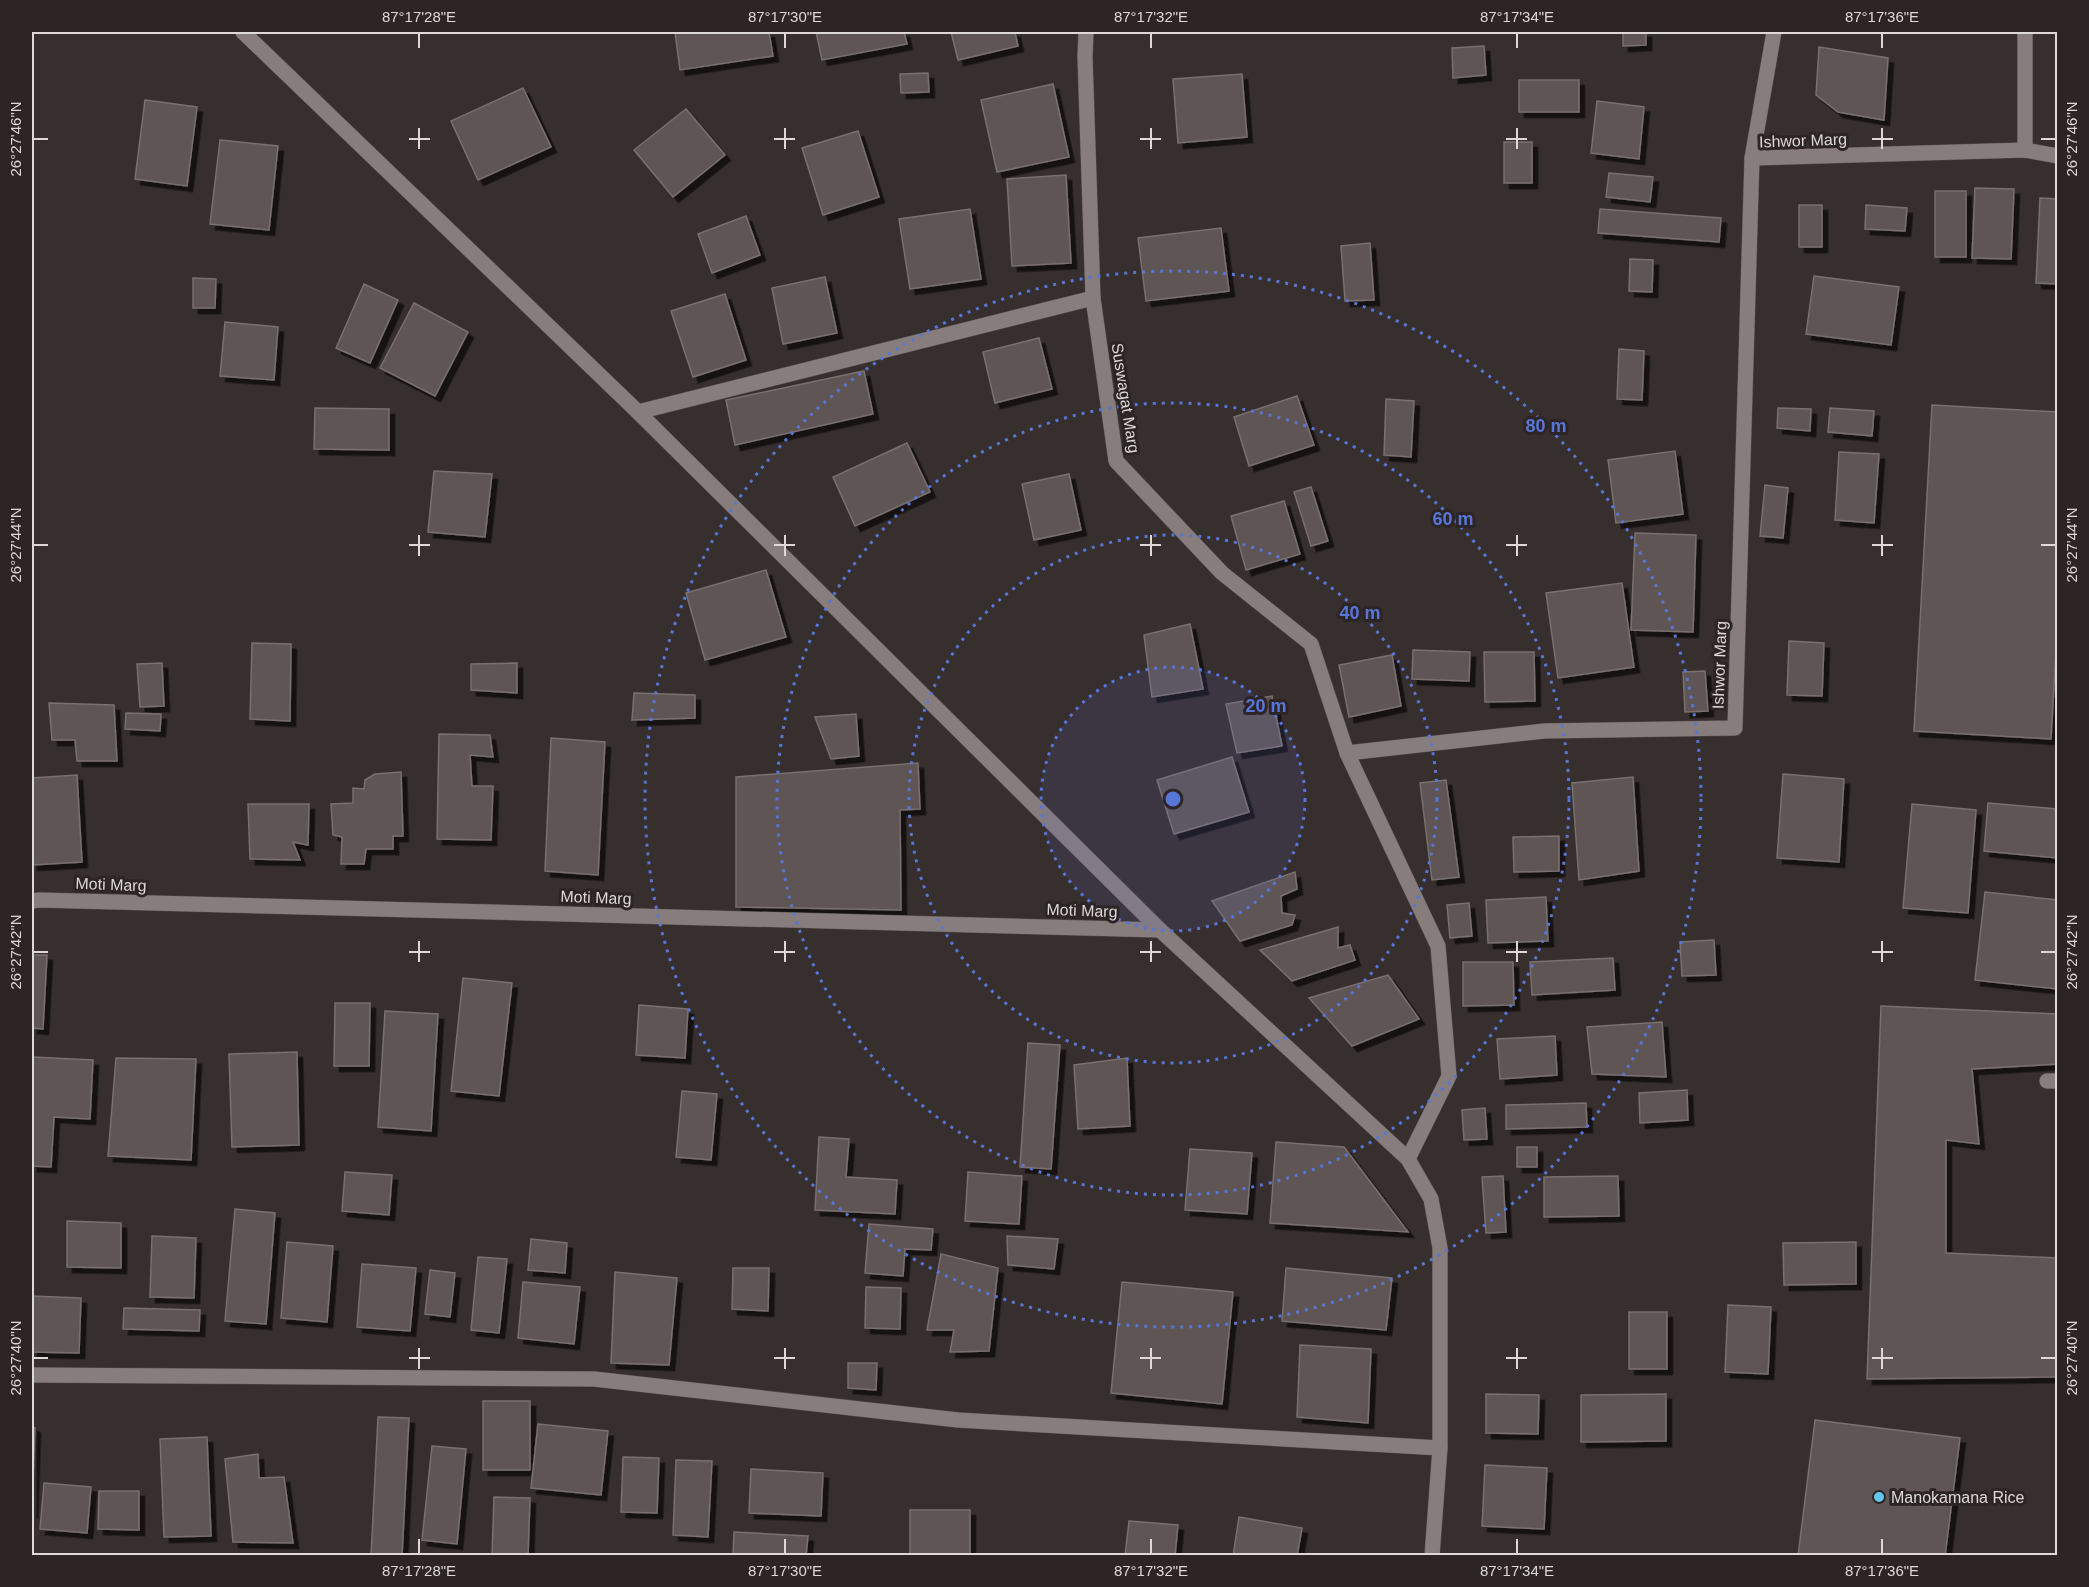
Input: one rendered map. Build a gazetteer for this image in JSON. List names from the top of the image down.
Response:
{
  "streets": {
    "street": ["Ishwor Marg", "Suswagat Marg", "Moti Marg"]
  },
  "crossings": [
    ["Ishwor Marg", "Suswagat Marg"]
  ],
  "places": ["Manokamana Rice"],
  "coordinates": [
    "87°17'28\"E",
    "87°17'30\"E",
    "87°17'32\"E",
    "87°17'34\"E",
    "87°17'36\"E",
    "26°27'46\"N",
    "26°27'44\"N",
    "26°27'42\"N",
    "26°27'40\"N"
  ],
  "rings": [
    "80 m",
    "60 m",
    "40 m",
    "20 m"
  ]
}
